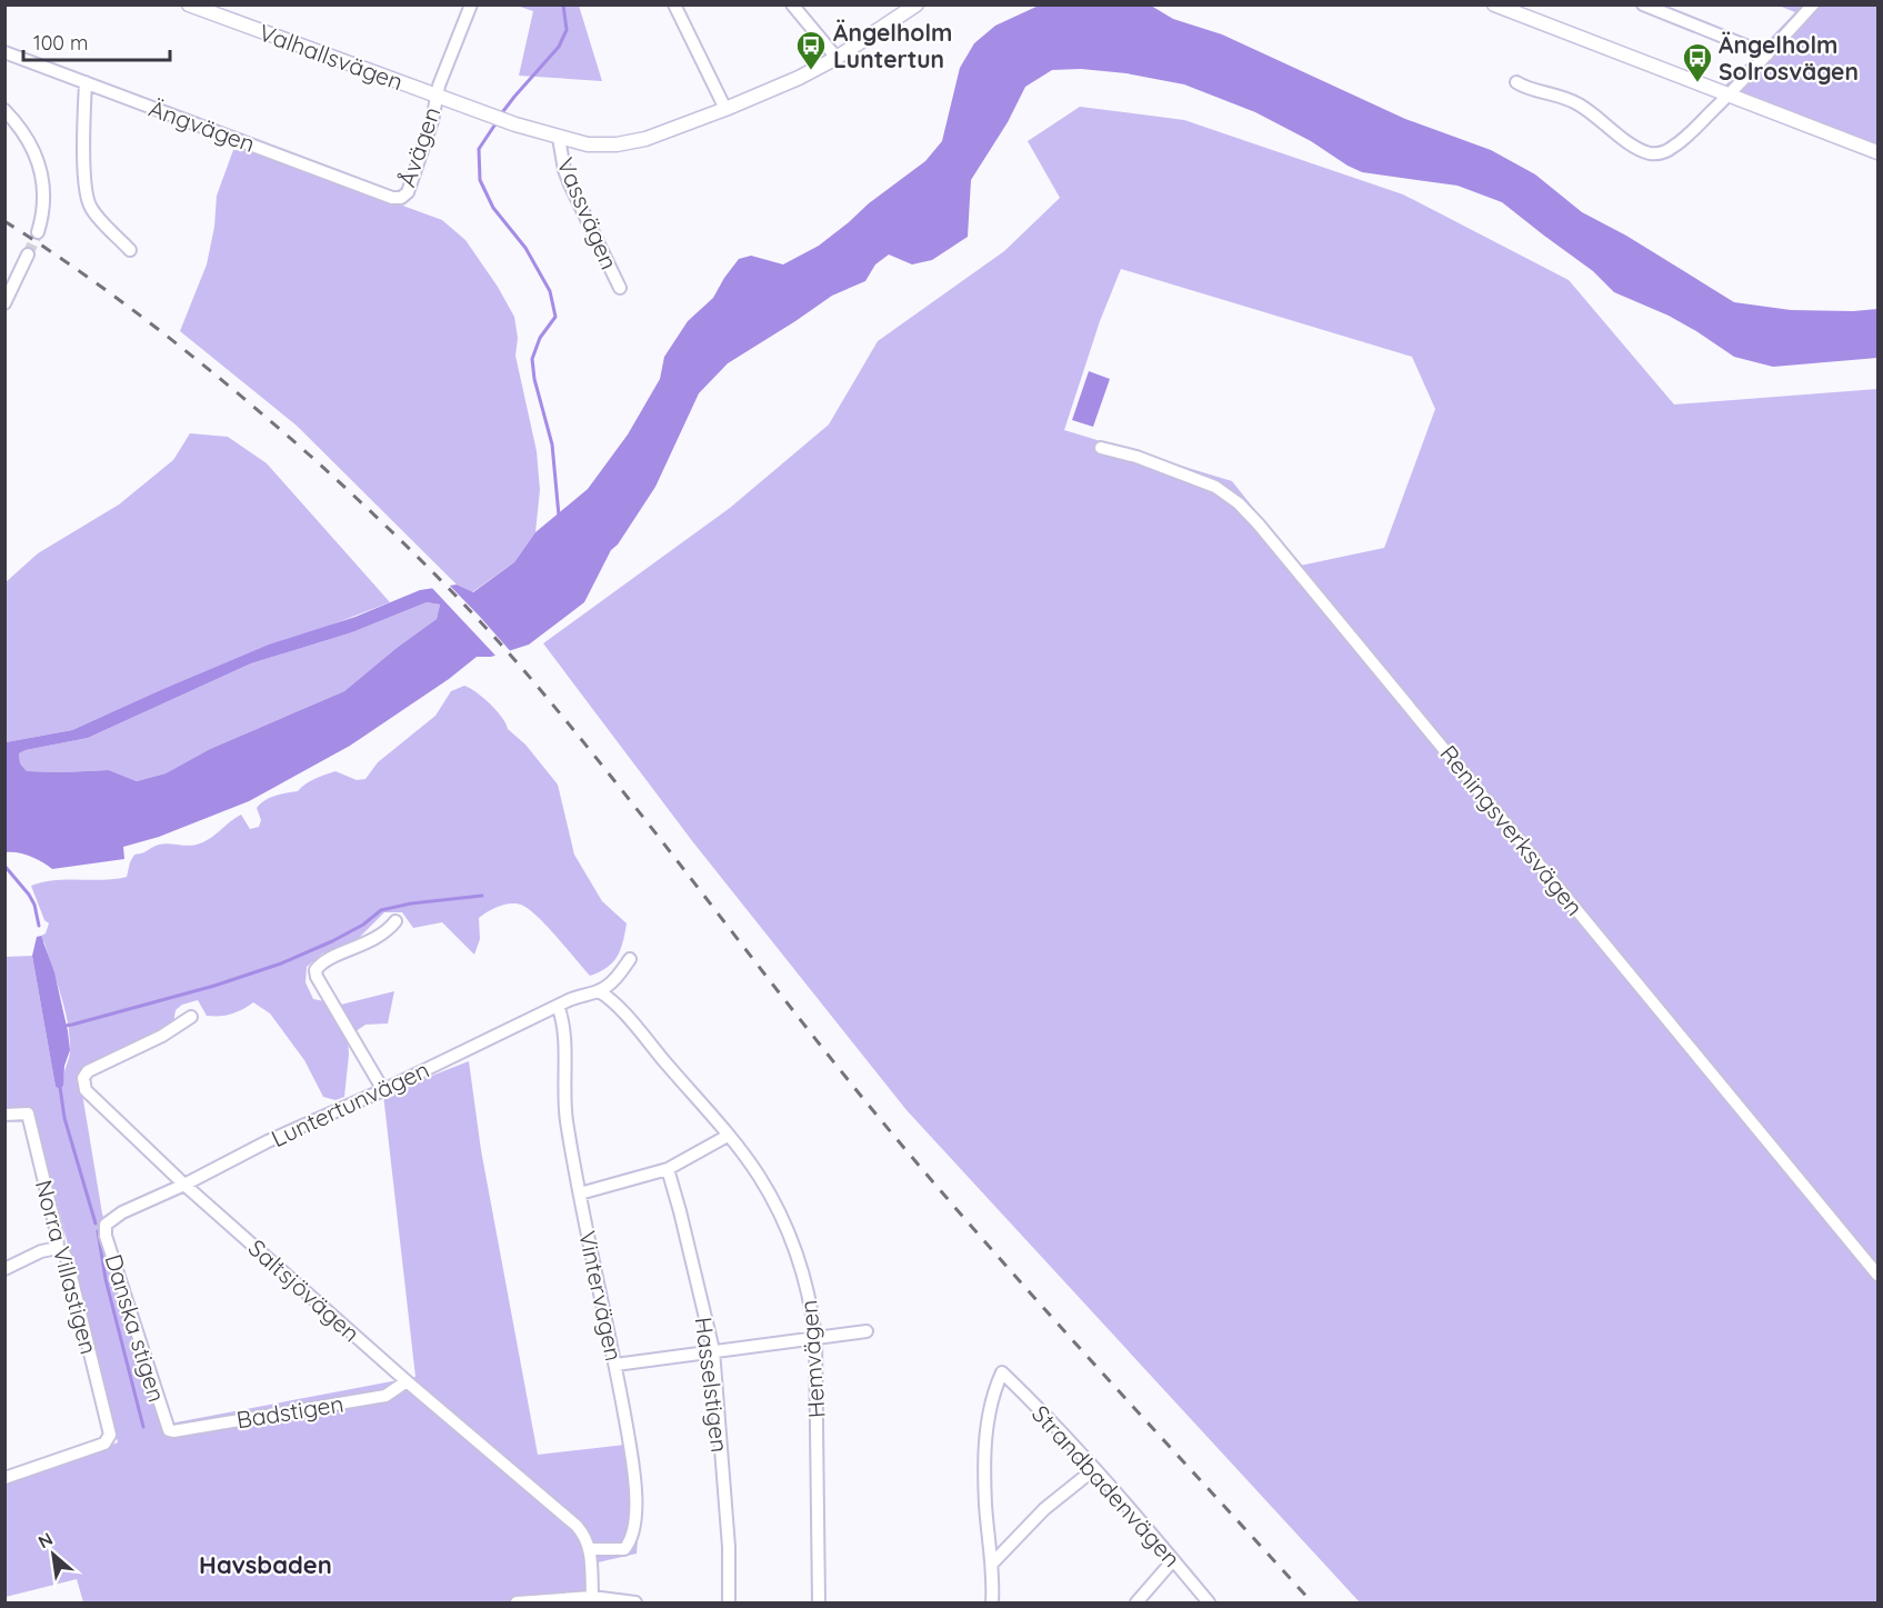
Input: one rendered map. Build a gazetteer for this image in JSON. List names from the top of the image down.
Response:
{
  "streets": {
    "street": [
      "Valhallsvägen",
      "Ängvägen",
      "Åvägen",
      "Vassvägen",
      "Reningsverksvägen",
      "Luntertunvägen",
      "Norra Villastigen",
      "Saltsjövägen",
      "Vintervägen",
      "Danska stigen",
      "Hemvägen",
      "Hasselstigen",
      "Badstigen",
      "Strandbadenvägen"
    ]
  },
  "crossings": [
    ["Valhallsvägen", "Åvägen"],
    ["Valhallsvägen", "Vassvägen"],
    ["Ängvägen", "Åvägen"],
    ["Luntertunvägen", "Saltsjövägen"],
    ["Luntertunvägen", "Vintervägen"],
    ["Luntertunvägen", "Danska stigen"],
    ["Luntertunvägen", "Hemvägen"],
    ["Saltsjövägen", "Vintervägen"],
    ["Saltsjövägen", "Badstigen"],
    ["Danska stigen", "Badstigen"]
  ],
  "districts": ["Havsbaden"],
  "places": {
    "bus stop": ["Ängelholm Luntertun", "Ängelholm Solrosvägen"]
  },
  "scale_bar": "100 m",
  "north": "top left"
}
